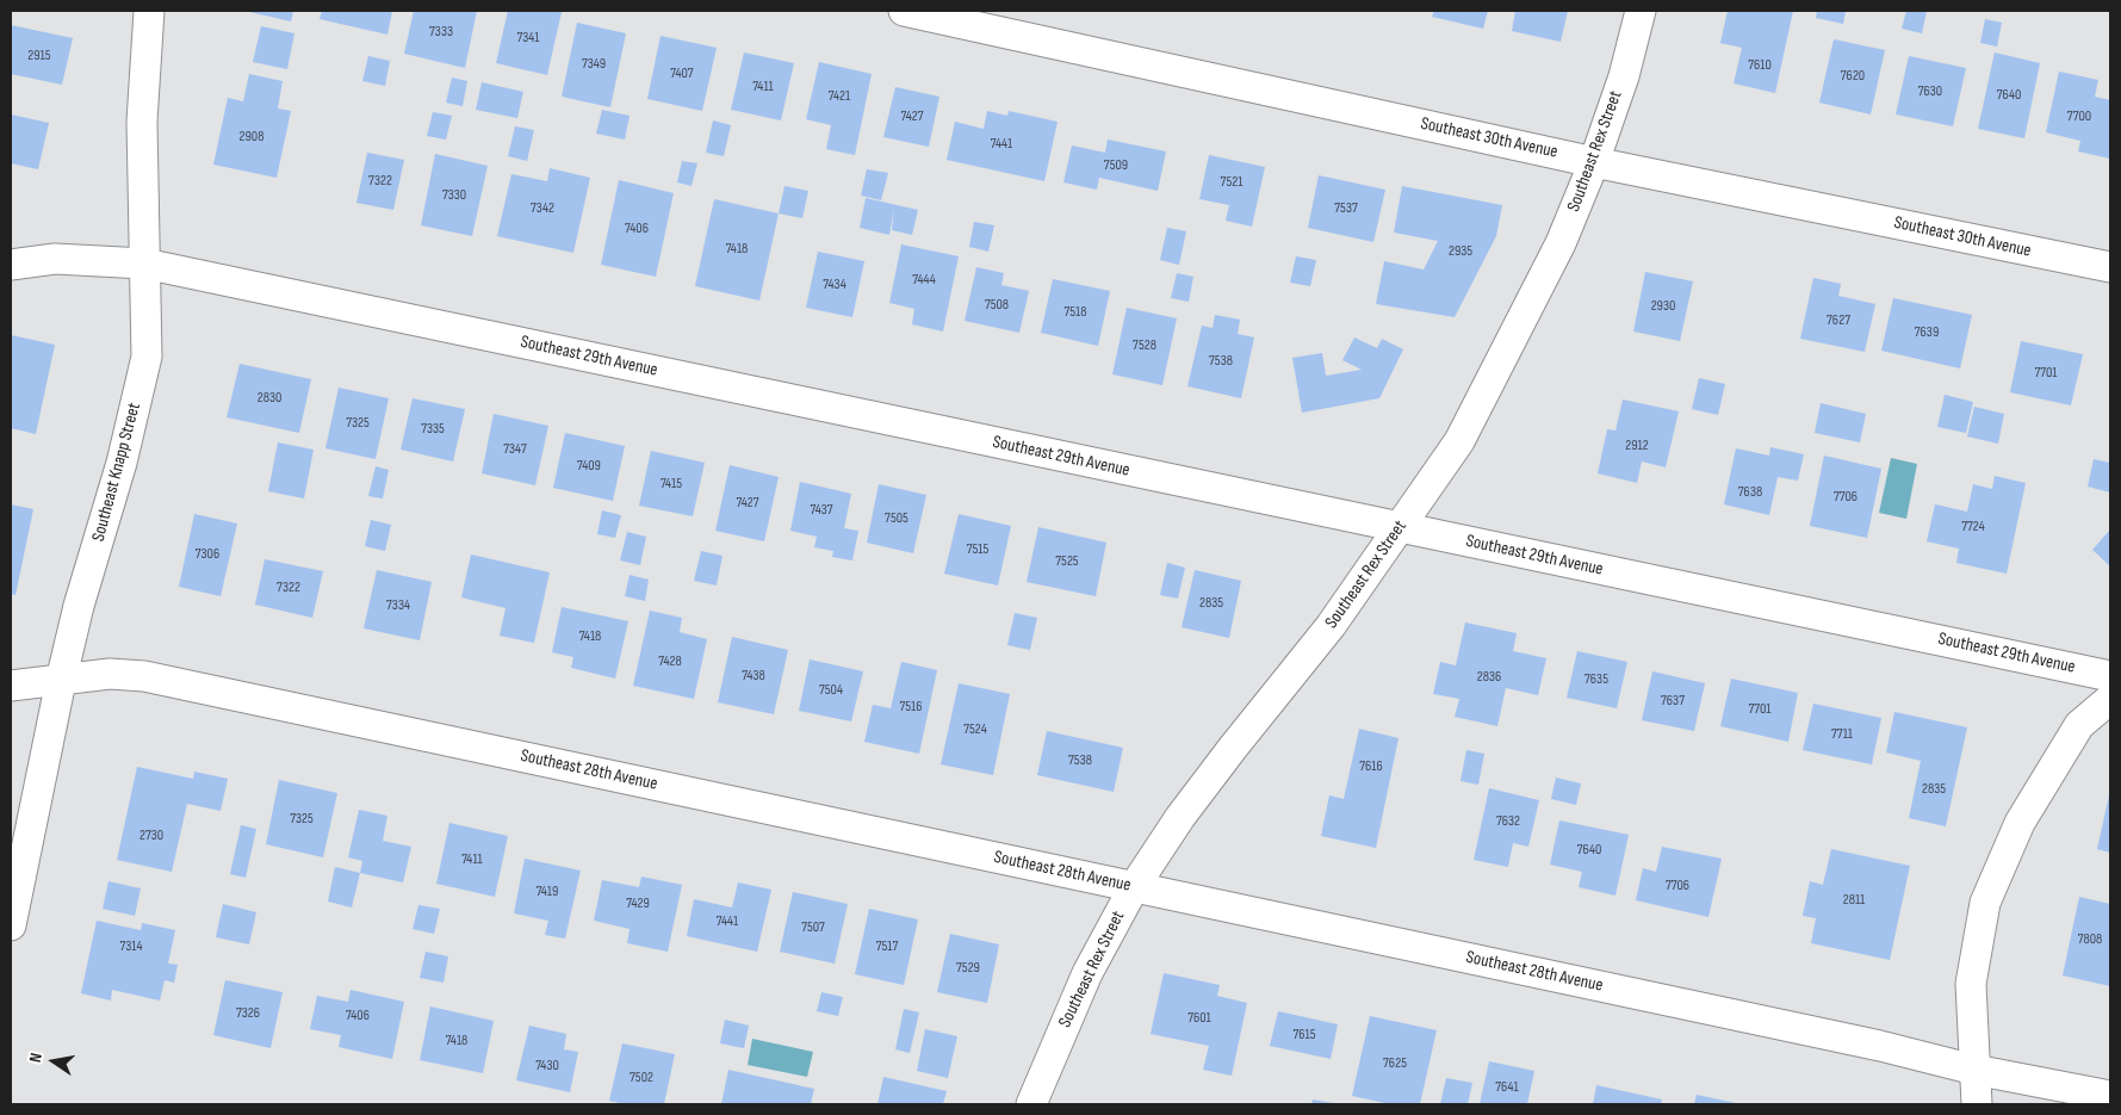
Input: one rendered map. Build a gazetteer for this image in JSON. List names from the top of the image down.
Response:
{
  "streets": {
    "street": [
      "Southeast 30th Avenue",
      "Southeast Rex Street",
      "Southeast 29th Avenue",
      "Southeast Knapp Street",
      "Southeast 28th Avenue"
    ]
  },
  "crossings": [
    ["Southeast 30th Avenue", "Southeast Rex Street"],
    ["Southeast Rex Street", "Southeast 29th Avenue"],
    ["Southeast Rex Street", "Southeast 28th Avenue"],
    ["Southeast 29th Avenue", "Southeast Knapp Street"],
    ["Southeast Knapp Street", "Southeast 28th Avenue"]
  ],
  "house_numbers": [
    "7333",
    "7341",
    "2915",
    "7349",
    "7610",
    "7407",
    "7620",
    "7411",
    "7630",
    "7640",
    "7421",
    "7427",
    "7700",
    "2908",
    "7441",
    "7509",
    "7322",
    "7521",
    "7330",
    "7342",
    "7537",
    "7406",
    "7418",
    "2935",
    "7444",
    "7434",
    "7508",
    "2930",
    "7518",
    "7627",
    "7639",
    "7528",
    "7538",
    "7701",
    "2830",
    "7325",
    "7335",
    "2912",
    "7347",
    "7409",
    "7415",
    "7638",
    "7706",
    "7427",
    "7437",
    "7505",
    "7724",
    "7515",
    "7306",
    "7525",
    "7322",
    "2835",
    "7334",
    "7418",
    "7428",
    "7438",
    "2836",
    "7635",
    "7504",
    "7637",
    "7516",
    "7701",
    "7524",
    "7711",
    "7538",
    "7616",
    "2835",
    "7325",
    "7632",
    "2730",
    "7640",
    "7411",
    "7706",
    "7419",
    "2811",
    "7429",
    "7441",
    "7507",
    "7808",
    "7314",
    "7517",
    "7529",
    "7326",
    "7406",
    "7601",
    "7615",
    "7418",
    "7625",
    "7430",
    "7502",
    "7641"
  ],
  "north": "left"
}
